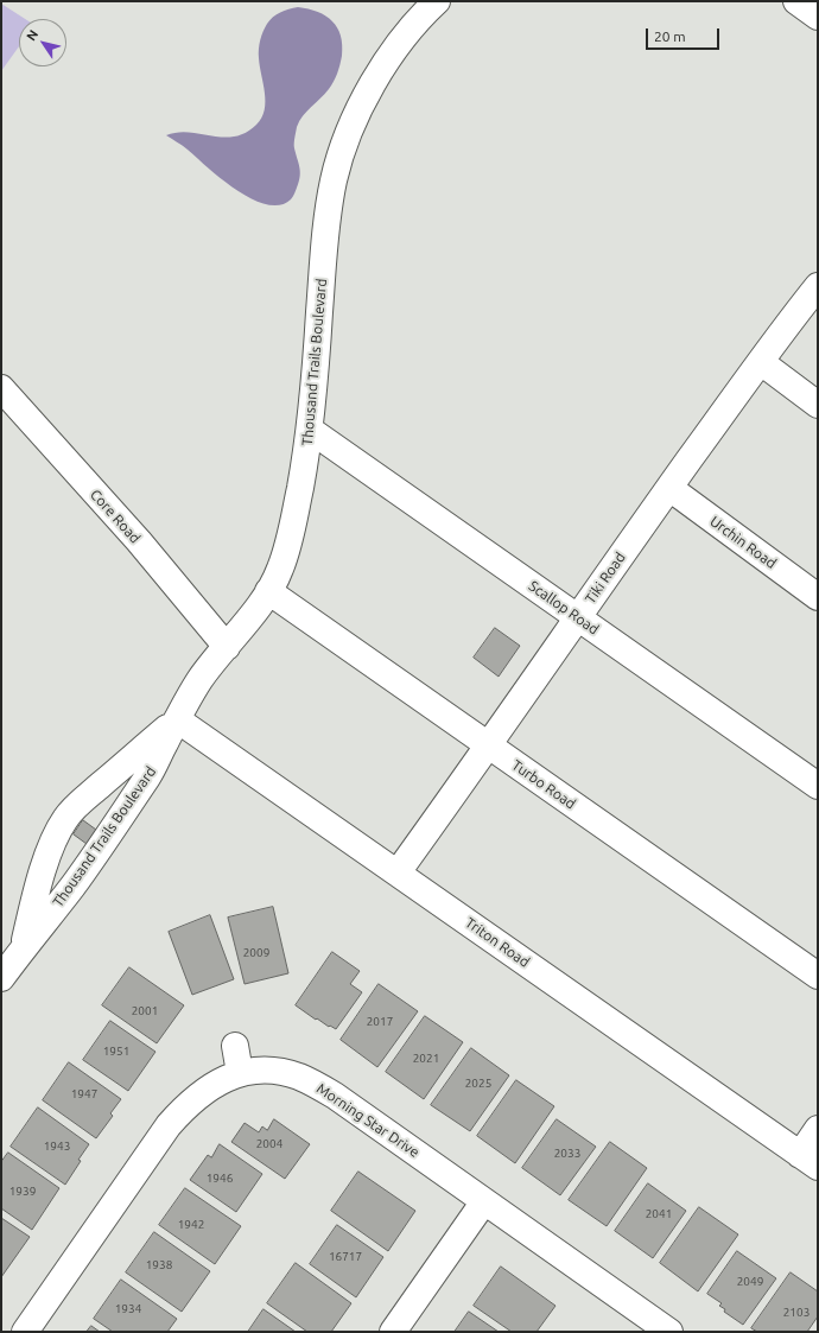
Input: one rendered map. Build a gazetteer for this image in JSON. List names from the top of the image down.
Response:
{
  "streets": {
    "street": [
      "Thousand Trails Boulevard",
      "Core Road",
      "Urchin Road",
      "Tiki Road",
      "Scallop Road",
      "Turbo Road",
      "Triton Road",
      "Morning Star Drive"
    ]
  },
  "crossings": [
    ["Thousand Trails Boulevard", "Core Road"],
    ["Thousand Trails Boulevard", "Scallop Road"],
    ["Thousand Trails Boulevard", "Turbo Road"],
    ["Thousand Trails Boulevard", "Triton Road"],
    ["Urchin Road", "Tiki Road"],
    ["Tiki Road", "Scallop Road"],
    ["Tiki Road", "Turbo Road"],
    ["Tiki Road", "Triton Road"]
  ],
  "house_numbers": [
    "2009",
    "2001",
    "2017",
    "1951",
    "2021",
    "2025",
    "1947",
    "2004",
    "1943",
    "2033",
    "1946",
    "1939",
    "2041",
    "1942",
    "16717",
    "1938",
    "2049",
    "1934",
    "2103"
  ],
  "scale_bar": "20 m",
  "north": "top left"
}
